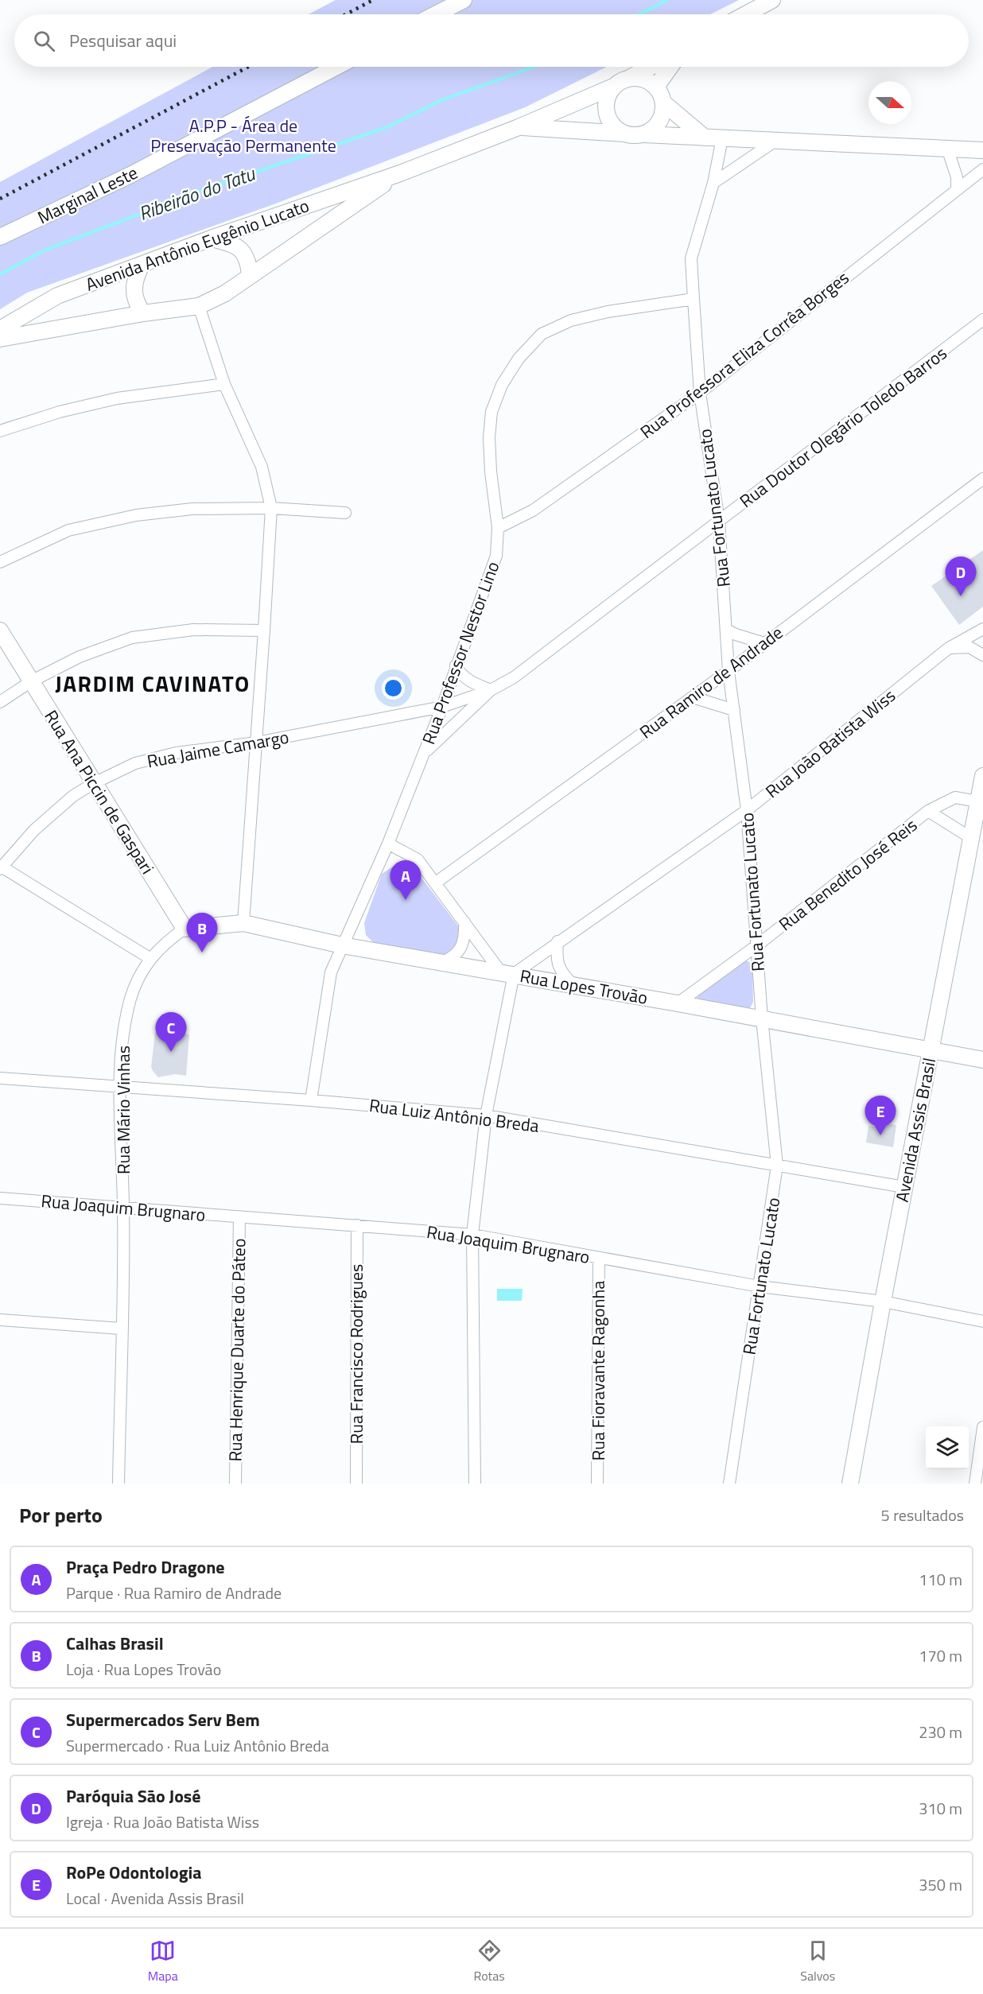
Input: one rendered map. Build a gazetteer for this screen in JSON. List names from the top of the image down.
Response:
{
  "streets": {
    "main road": [
      "Marginal Leste",
      "Avenida Antônio Eugênio Lucato",
      "Rua Ana Piccin de Gaspari",
      "Rua Lopes Trovão",
      "Avenida Assis Brasil"
    ],
    "street": [
      "Rua Professora Eliza Corrêa Borges",
      "Rua Doutor Olegário Toledo Barros",
      "Rua Fortunato Lucato",
      "Rua Professor Nestor Lino",
      "Rua Ramiro de Andrade",
      "Rua João Batista Wiss",
      "Rua Jaime Camargo",
      "Rua Benedito José Reis",
      "Rua Mário Vinhas",
      "Rua Luiz Antônio Breda",
      "Rua Joaquim Brugnaro",
      "Rua Henrique Duarte do Páteo",
      "Rua Francisco Rodrigues",
      "Rua Fioravante Ragonha"
    ]
  },
  "crossings": [
    ["Rua Professora Eliza Corrêa Borges", "Rua Fortunato Lucato"],
    ["Rua Professora Eliza Corrêa Borges", "Rua Professor Nestor Lino"],
    ["Rua Doutor Olegário Toledo Barros", "Rua Fortunato Lucato"],
    ["Rua Doutor Olegário Toledo Barros", "Rua Professor Nestor Lino"],
    ["Rua Doutor Olegário Toledo Barros", "Rua Jaime Camargo"],
    ["Rua Fortunato Lucato", "Rua Professor Nestor Lino"],
    ["Rua Fortunato Lucato", "Rua Ramiro de Andrade"],
    ["Rua Fortunato Lucato", "Rua João Batista Wiss"],
    ["Rua Fortunato Lucato", "Rua Benedito José Reis"],
    ["Rua Fortunato Lucato", "Rua Lopes Trovão"],
    ["Rua Fortunato Lucato", "Rua Luiz Antônio Breda"],
    ["Rua Fortunato Lucato", "Rua Joaquim Brugnaro"],
    ["Rua Professor Nestor Lino", "Rua Jaime Camargo"],
    ["Rua Professor Nestor Lino", "Rua Lopes Trovão"],
    ["Rua Professor Nestor Lino", "Rua Luiz Antônio Breda"],
    ["Rua João Batista Wiss", "Rua Lopes Trovão"],
    ["Rua Jaime Camargo", "Rua Ana Piccin de Gaspari"],
    ["Rua Ana Piccin de Gaspari", "Rua Lopes Trovão"],
    ["Rua Ana Piccin de Gaspari", "Rua Mário Vinhas"],
    ["Rua Benedito José Reis", "Rua Lopes Trovão"],
    ["Rua Benedito José Reis", "Avenida Assis Brasil"],
    ["Rua Lopes Trovão", "Rua Mário Vinhas"],
    ["Rua Lopes Trovão", "Avenida Assis Brasil"],
    ["Rua Mário Vinhas", "Rua Luiz Antônio Breda"],
    ["Rua Mário Vinhas", "Rua Joaquim Brugnaro"],
    ["Rua Luiz Antônio Breda", "Avenida Assis Brasil"],
    ["Avenida Assis Brasil", "Rua Joaquim Brugnaro"],
    ["Rua Joaquim Brugnaro", "Rua Henrique Duarte do Páteo"],
    ["Rua Joaquim Brugnaro", "Rua Francisco Rodrigues"],
    ["Rua Joaquim Brugnaro", "Rua Fioravante Ragonha"]
  ],
  "districts": ["JARDIM CAVINATO"],
  "water": ["Ribeirão do Tatu"],
  "parks": ["A.P.P - Área de Preservação Permanente"],
  "north": "right",
  "page": {
    "search": "Pesquisar aqui",
    "pins": [
      "D",
      "A",
      "B",
      "C",
      "E"
    ],
    "heading": ["Por perto", "5 resultados"],
    "list": [
      {
        "mark": "A",
        "name": "Praça Pedro Dragone",
        "note": "Parque · Rua Ramiro de Andrade",
        "value": "110 m"
      },
      {
        "mark": "B",
        "name": "Calhas Brasil",
        "note": "Loja · Rua Lopes Trovão",
        "value": "170 m"
      },
      {
        "mark": "C",
        "name": "Supermercados Serv Bem",
        "note": "Supermercado · Rua Luiz Antônio Breda",
        "value": "230 m"
      },
      {
        "mark": "D",
        "name": "Paróquia São José",
        "note": "Igreja · Rua João Batista Wiss",
        "value": "310 m"
      },
      {
        "mark": "E",
        "name": "RoPe Odontologia",
        "note": "Local · Avenida Assis Brasil",
        "value": "350 m"
      }
    ],
    "nav": ["Mapa", "Rotas", "Salvos"]
  }
}
